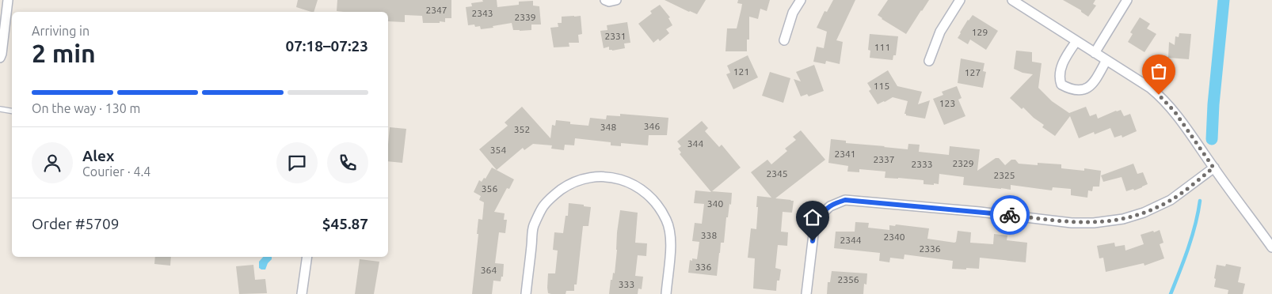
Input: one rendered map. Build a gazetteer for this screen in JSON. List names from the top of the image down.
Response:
{
  "house_numbers": [
    "2347",
    "2343",
    "2339",
    "129",
    "2331",
    "111",
    "121",
    "127",
    "115",
    "123",
    "346",
    "348",
    "352",
    "344",
    "354",
    "2341",
    "2337",
    "2329",
    "2333",
    "2345",
    "2325",
    "356",
    "340",
    "338",
    "2340",
    "2344",
    "2336",
    "336",
    "364",
    "2356",
    "333"
  ],
  "page": {
    "heading": ["2 min", "Arriving in", "07:18–07:23"],
    "panel": [
      "Alex",
      "Courier · 4.4",
      "Order #5709",
      "$45.87"
    ],
    "bar": "On the way · 130 m"
  }
}
